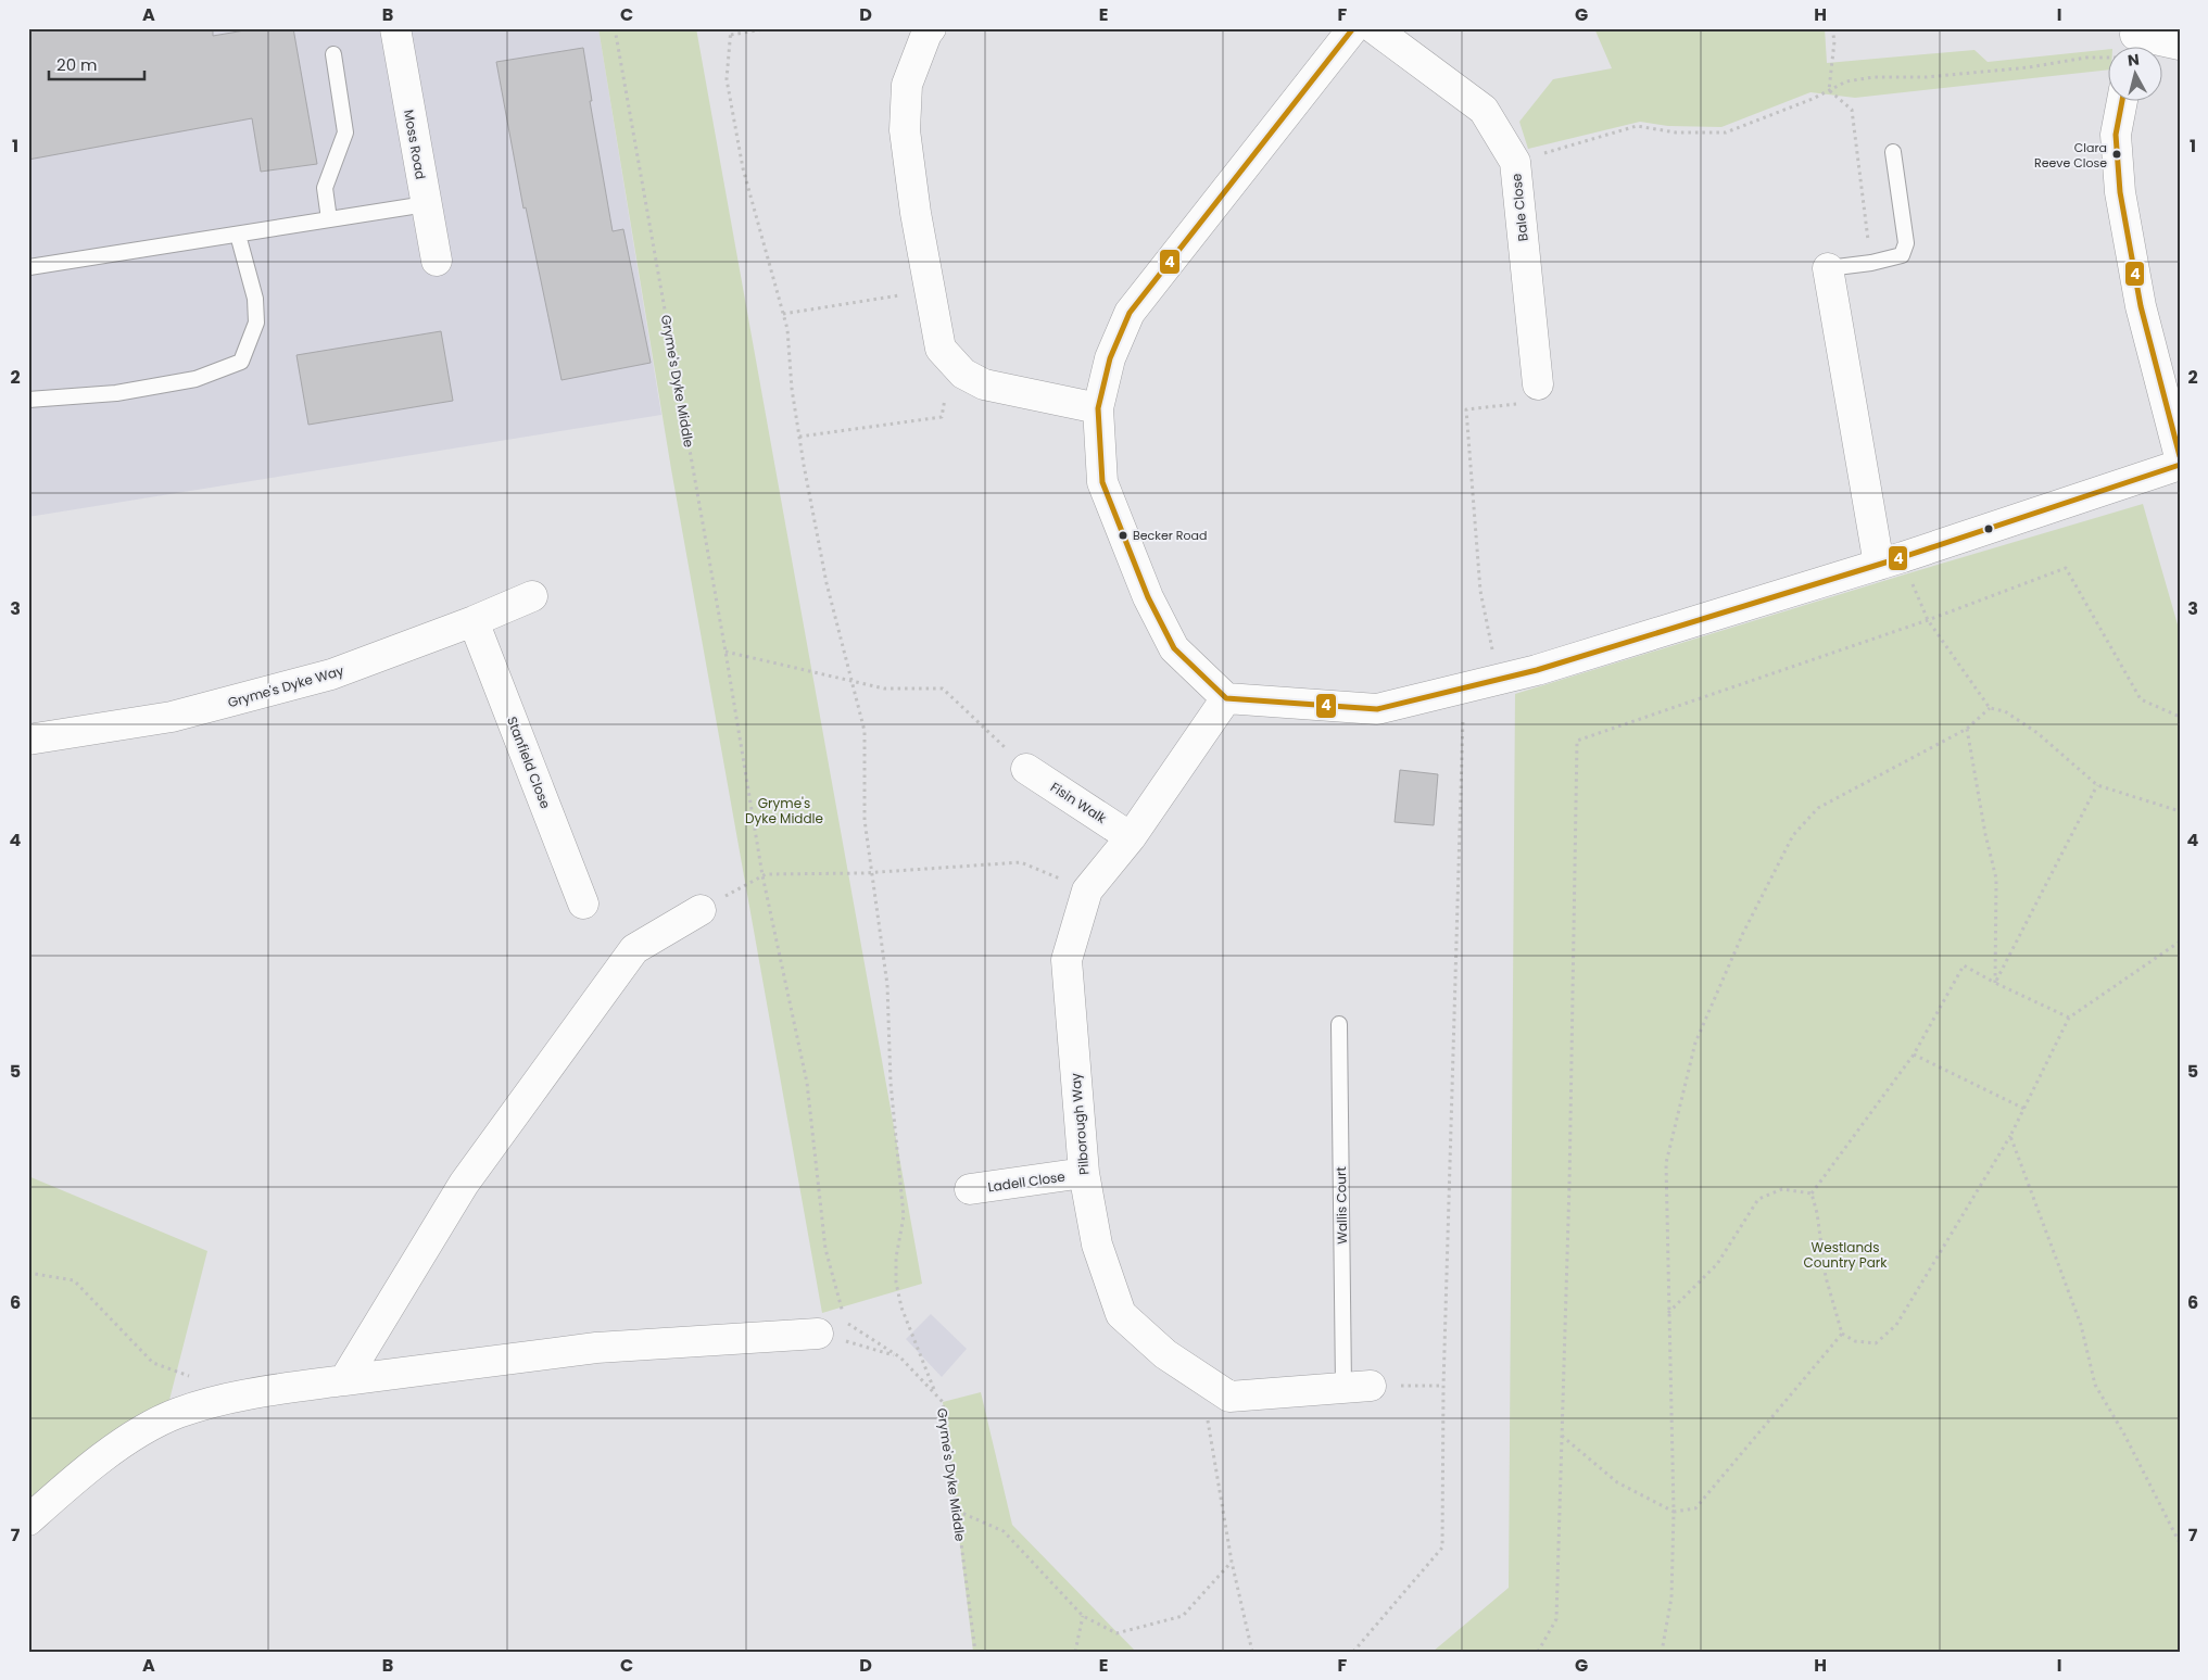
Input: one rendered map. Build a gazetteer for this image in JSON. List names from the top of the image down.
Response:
{
  "streets": {
    "street": [
      "Moss Road",
      "Bale Close",
      "Gryme's Dyke Way",
      "Stanfield Close",
      "Fisin Walk",
      "Pilborough Way",
      "Ladell Close"
    ],
    "lane": ["Wallis Court"],
    "path": ["Gryme's Dyke Middle"]
  },
  "crossings": [
    ["Gryme's Dyke Way", "Stanfield Close"],
    ["Fisin Walk", "Pilborough Way"],
    ["Pilborough Way", "Ladell Close"],
    ["Pilborough Way", "Wallis Court"]
  ],
  "parks": ["Gryme's Dyke Middle", "Westlands Country Park"],
  "places": ["Clara Reeve Close", "Becker Road"],
  "lines": ["transit line 4"],
  "scale_bar": "20 m",
  "north": "top",
  "grid": {
    "columns": [
      "A",
      "B",
      "C",
      "D",
      "E",
      "F",
      "G",
      "H",
      "I"
    ],
    "rows": [
      "1",
      "2",
      "3",
      "4",
      "5",
      "6",
      "7"
    ]
  }
}
